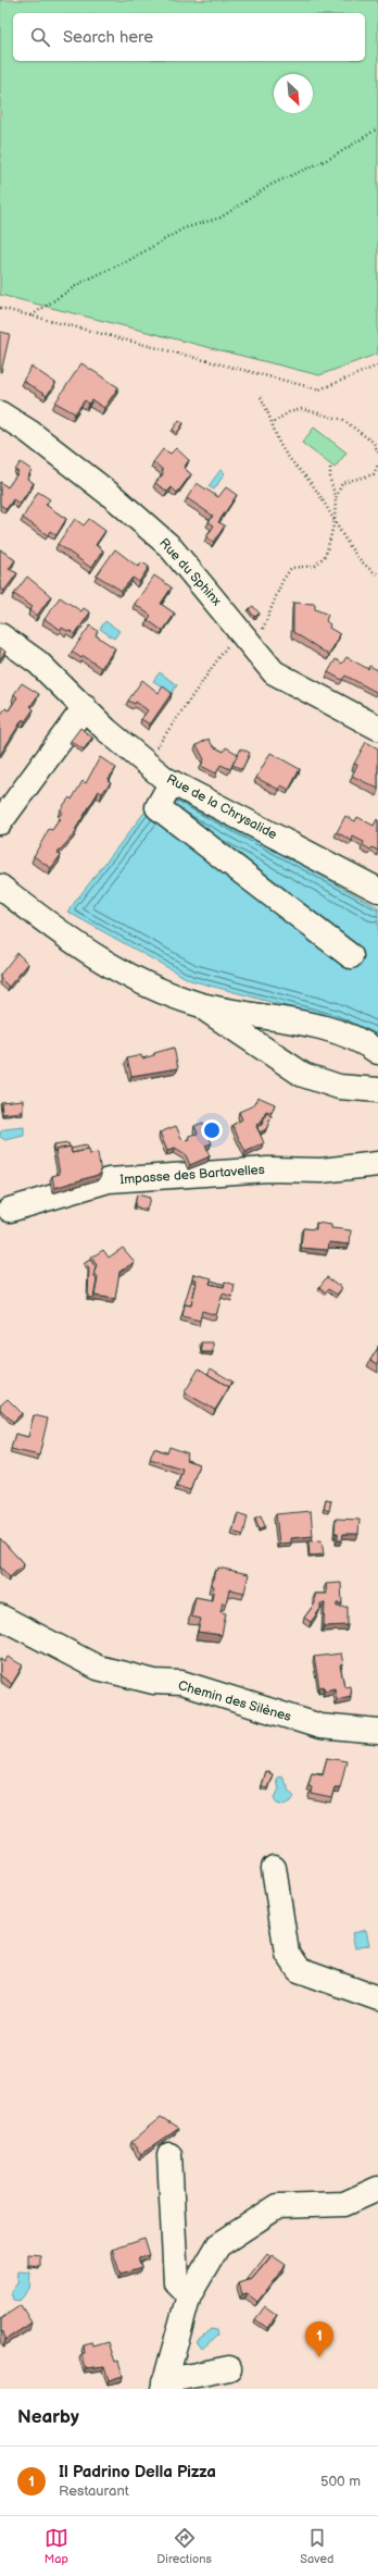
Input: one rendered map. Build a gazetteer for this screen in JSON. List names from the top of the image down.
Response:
{
  "streets": {
    "street": [
      "Rue du Sphinx",
      "Rue de la Chrysalide",
      "Impasse des Bartavelles",
      "Chemin des Silènes"
    ]
  },
  "north": "bottom right",
  "page": {
    "search": "Search here",
    "pins": "1",
    "heading": "Nearby",
    "list": [
      {
        "mark": "1",
        "name": "Il Padrino Della Pizza",
        "note": "Restaurant",
        "value": "500 m"
      }
    ],
    "nav": ["Map", "Directions", "Saved"]
  }
}
